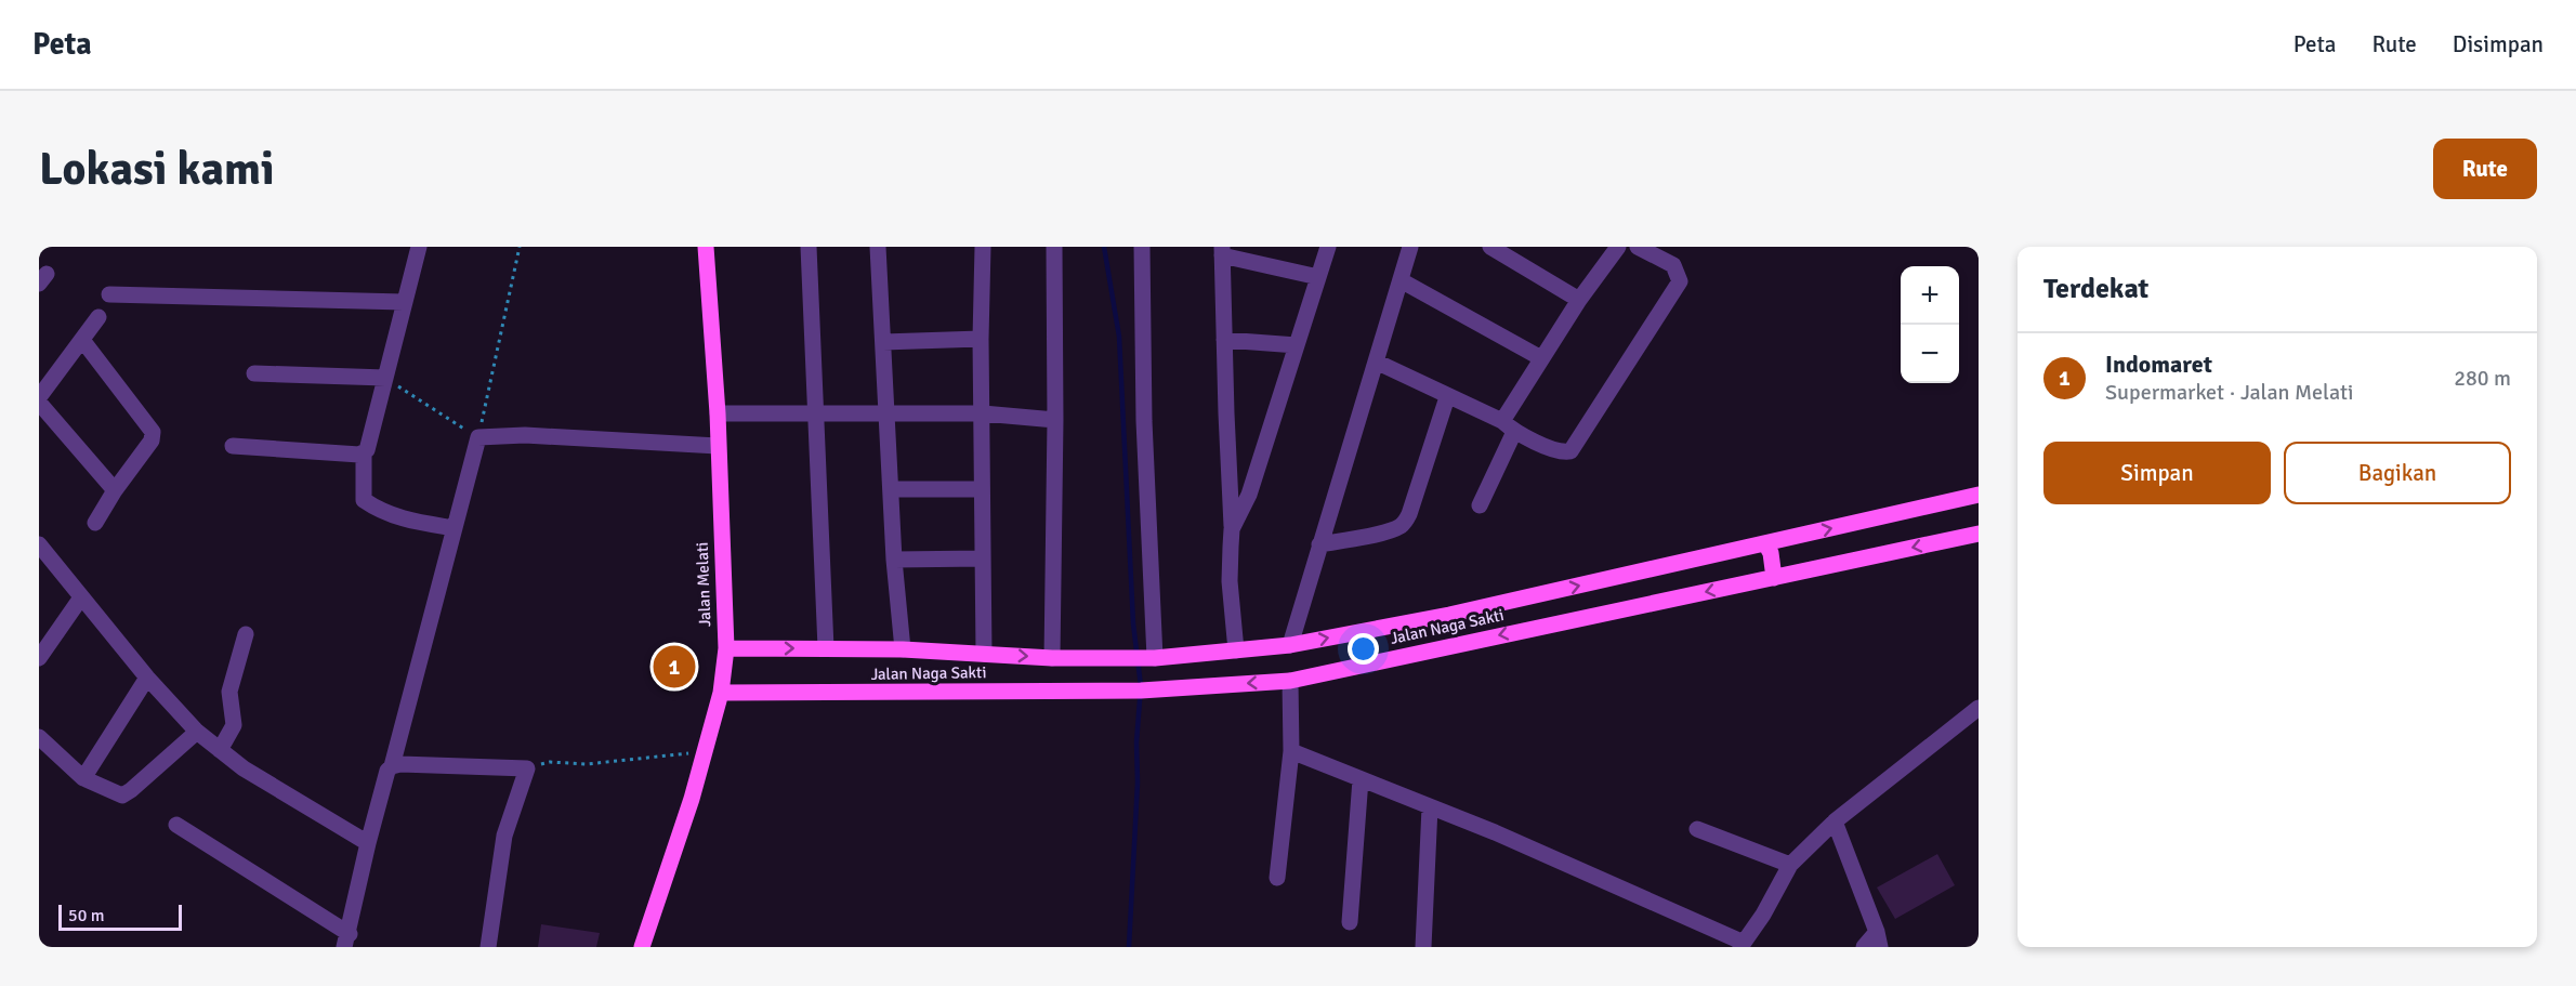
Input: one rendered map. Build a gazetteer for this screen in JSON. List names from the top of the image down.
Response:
{
  "streets": {
    "main road": ["Jalan Melati", "Jalan Naga Sakti"]
  },
  "crossings": [
    ["Jalan Melati", "Jalan Naga Sakti"]
  ],
  "scale_bar": "50 m",
  "page": {
    "header": "Peta",
    "nav": ["Peta", "Rute", "Disimpan"],
    "buttons": [
      "Rute",
      ["Simpan", "Bagikan"]
    ],
    "title": "Lokasi kami",
    "heading": "Terdekat",
    "map_buttons": ["+", "−"],
    "list": [
      {
        "mark": "1",
        "name": "Indomaret",
        "note": "Supermarket · Jalan Melati",
        "value": "280 m"
      }
    ],
    "pins": "1",
    "scale": "50 m"
  }
}
